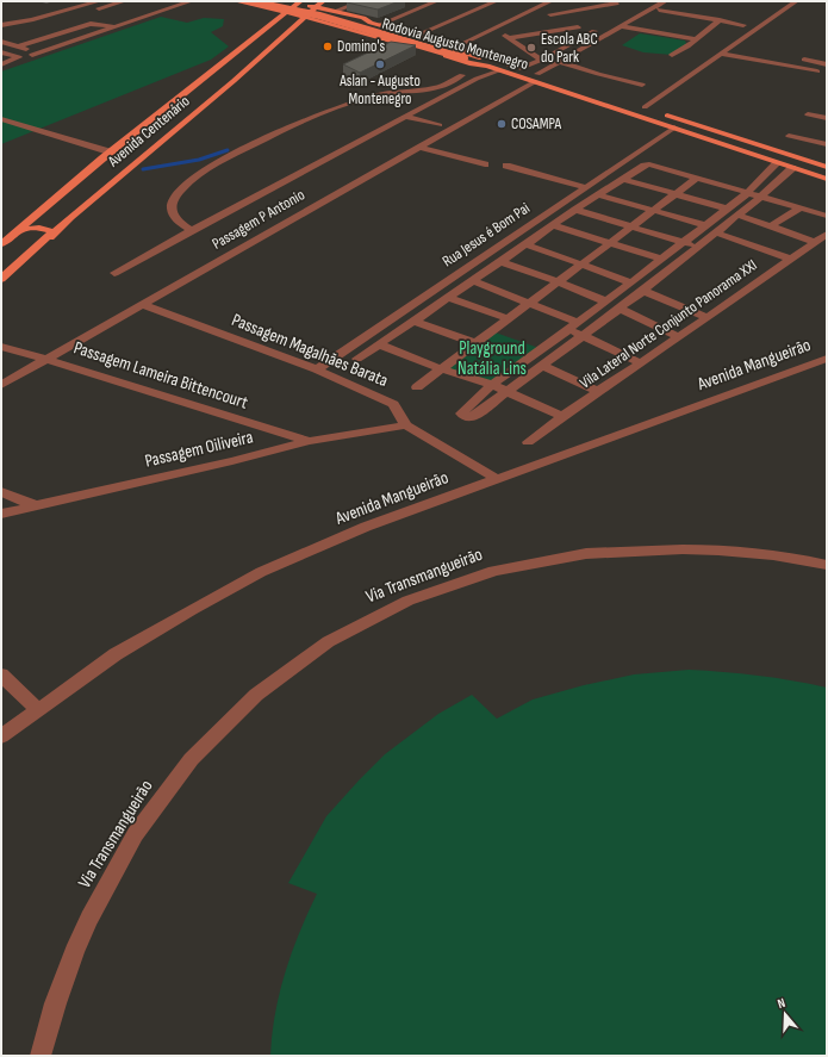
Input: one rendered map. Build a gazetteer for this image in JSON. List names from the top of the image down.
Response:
{
  "streets": {
    "main road": ["Rodovia Augusto Montenegro", "Avenida Centenário"],
    "street": [
      "Passagem P Antonio",
      "Rua Jesus é Bom Pai",
      "Vila Lateral Norte Conjunto Panorama XXI",
      "Passagem Magalhães Barata",
      "Avenida Mangueirão",
      "Passagem Lameira Bittencourt",
      "Passagem Oiliveira",
      "Via Transmangueirão"
    ]
  },
  "crossings": [
    ["Rodovia Augusto Montenegro", "Avenida Centenário"],
    ["Rodovia Augusto Montenegro", "Passagem P Antonio"],
    ["Rodovia Augusto Montenegro", "Rua Jesus é Bom Pai"],
    ["Passagem P Antonio", "Passagem Magalhães Barata"],
    ["Passagem P Antonio", "Passagem Lameira Bittencourt"],
    ["Rua Jesus é Bom Pai", "Passagem Magalhães Barata"],
    ["Passagem Magalhães Barata", "Avenida Mangueirão"],
    ["Passagem Magalhães Barata", "Passagem Oiliveira"],
    ["Passagem Lameira Bittencourt", "Passagem Oiliveira"]
  ],
  "parks": ["Playground Natália Lins"],
  "places": [
    "Domino's",
    "Escola ABC do Park",
    "Aslan - Augusto Montenegro",
    "COSAMPA"
  ],
  "north": "top"
}
